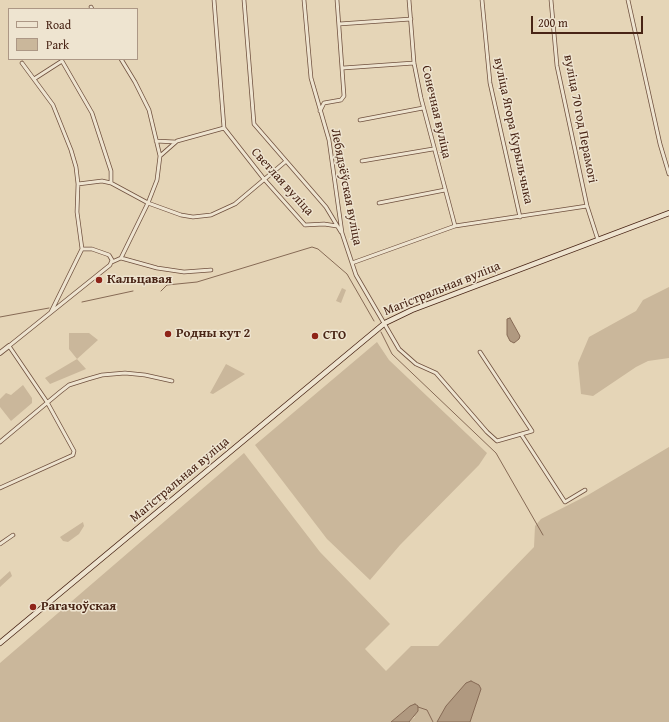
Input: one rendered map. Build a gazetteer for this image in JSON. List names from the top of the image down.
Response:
{
  "streets": {
    "main road": ["Магістральная вуліца"],
    "street": [
      "Сонечная вуліца",
      "вуліца 70 год Перамогі",
      "вуліца Ягора Курыльчыка",
      "Светлая вуліца",
      "Лебядзёўская вуліца"
    ]
  },
  "crossings": [
    ["вуліца 70 год Перамогі", "Магістральная вуліца"],
    ["Лебядзёўская вуліца", "Магістральная вуліца"]
  ],
  "places": [
    "Кальцавая",
    "Родны кут 2",
    "СТО",
    "Рагачоўская"
  ],
  "legend": ["Road", "Park"],
  "scale_bar": "200 m"
}
